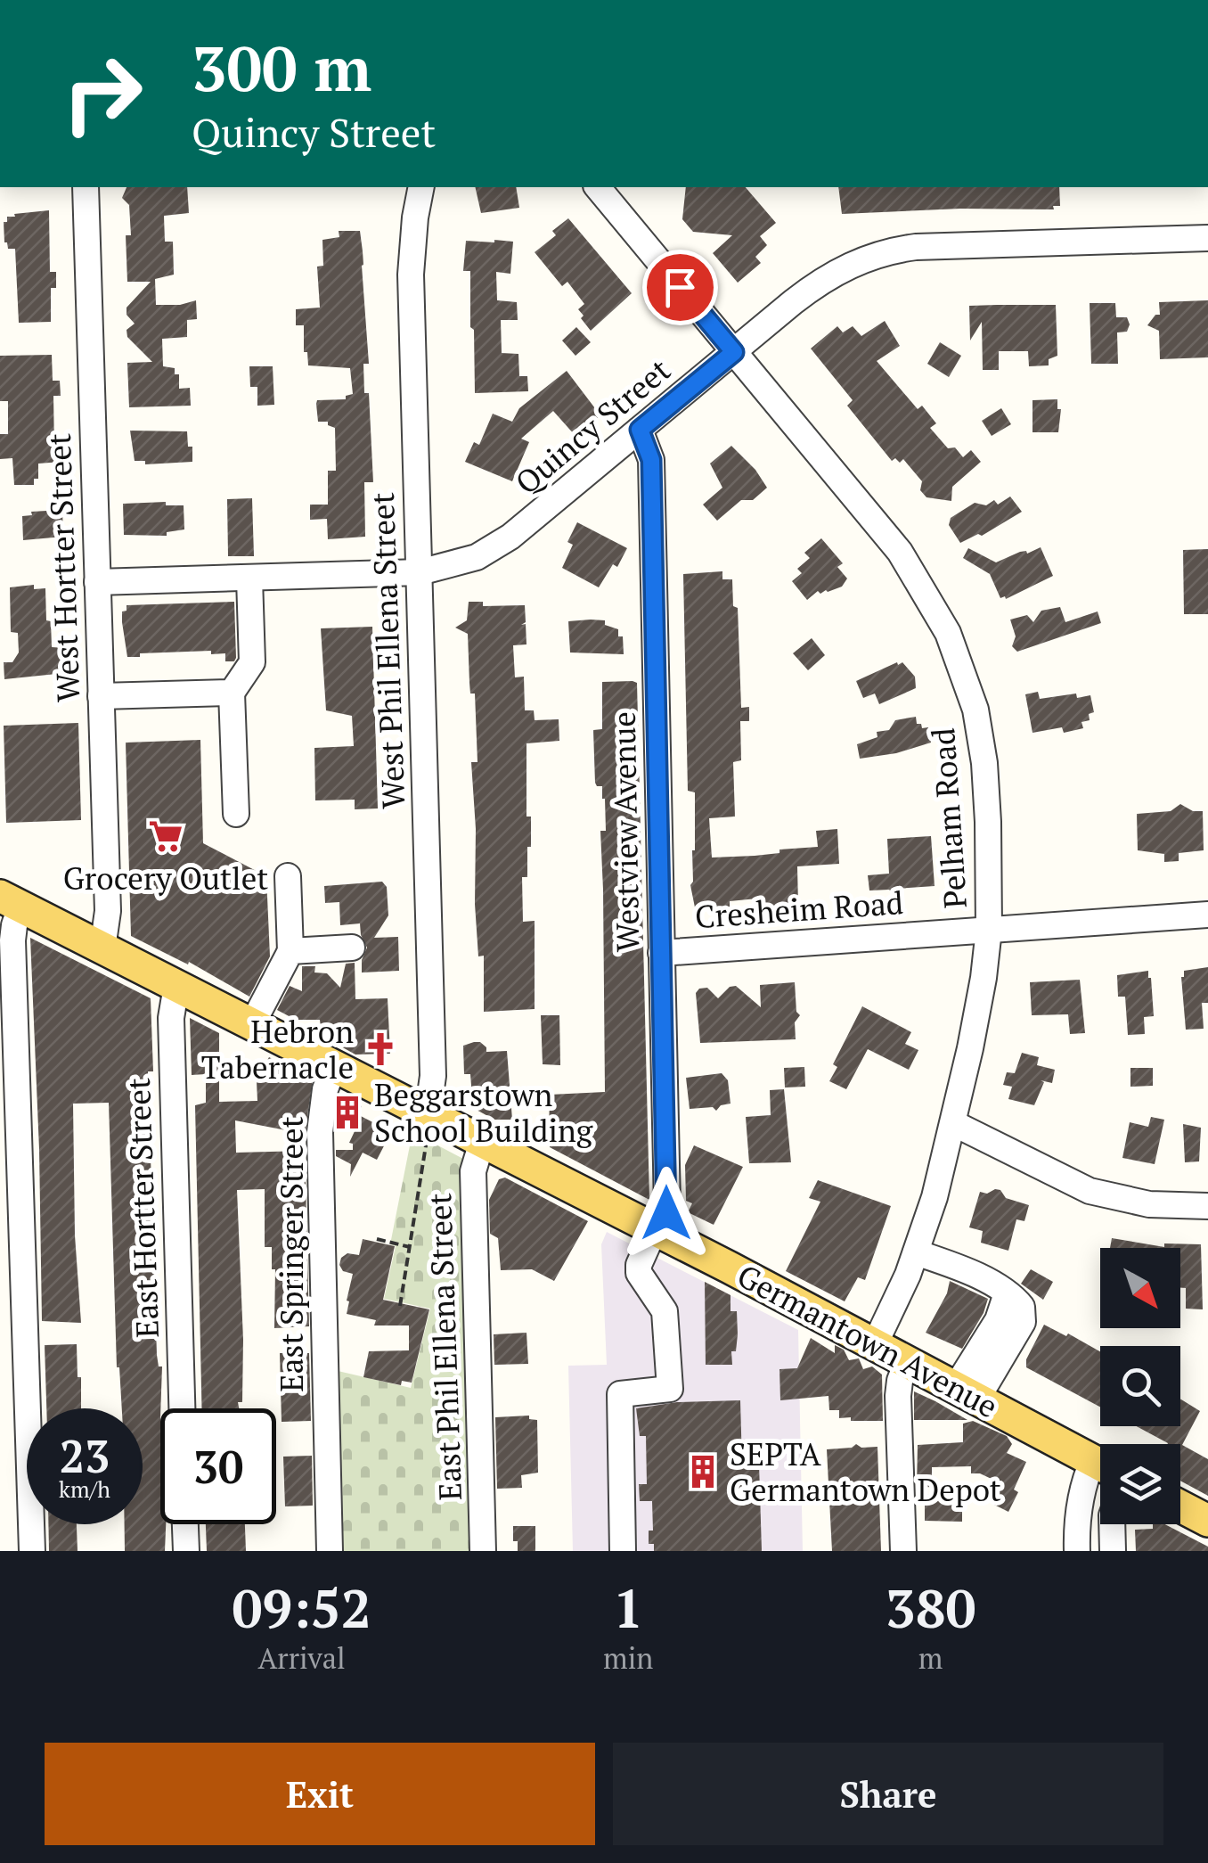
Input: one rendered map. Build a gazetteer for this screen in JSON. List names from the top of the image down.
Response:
{
  "streets": {
    "main road": ["Germantown Avenue"],
    "street": [
      "Quincy Street",
      "West Hortter Street",
      "West Phil Ellena Street",
      "Pelham Road",
      "Westview Avenue",
      "Cresheim Road",
      "East Hortter Street",
      "East Springer Street",
      "East Phil Ellena Street"
    ]
  },
  "crossings": [
    ["Quincy Street", "West Hortter Street"],
    ["Quincy Street", "West Phil Ellena Street"],
    ["Quincy Street", "Pelham Road"],
    ["Quincy Street", "Westview Avenue"],
    ["West Hortter Street", "Germantown Avenue"],
    ["West Phil Ellena Street", "Germantown Avenue"],
    ["Pelham Road", "Cresheim Road"],
    ["Pelham Road", "Germantown Avenue"],
    ["Westview Avenue", "Cresheim Road"],
    ["Westview Avenue", "Germantown Avenue"],
    ["East Hortter Street", "Germantown Avenue"],
    ["East Springer Street", "Germantown Avenue"],
    ["Germantown Avenue", "East Phil Ellena Street"]
  ],
  "places": {
    "supermarket": ["Grocery Outlet"],
    "church": ["Hebron Tabernacle"],
    "building": ["Beggarstown School Building", "SEPTA Germantown Depot"]
  },
  "north": "bottom right",
  "page": {
    "turn": ["300 m", "Quincy Street"],
    "speed": "23 km/h",
    "limit": "30",
    "eta": [
      "09:52",
      "Arrival",
      "1",
      "min",
      "380",
      "m"
    ],
    "buttons": ["Exit", "Share"]
  }
}
